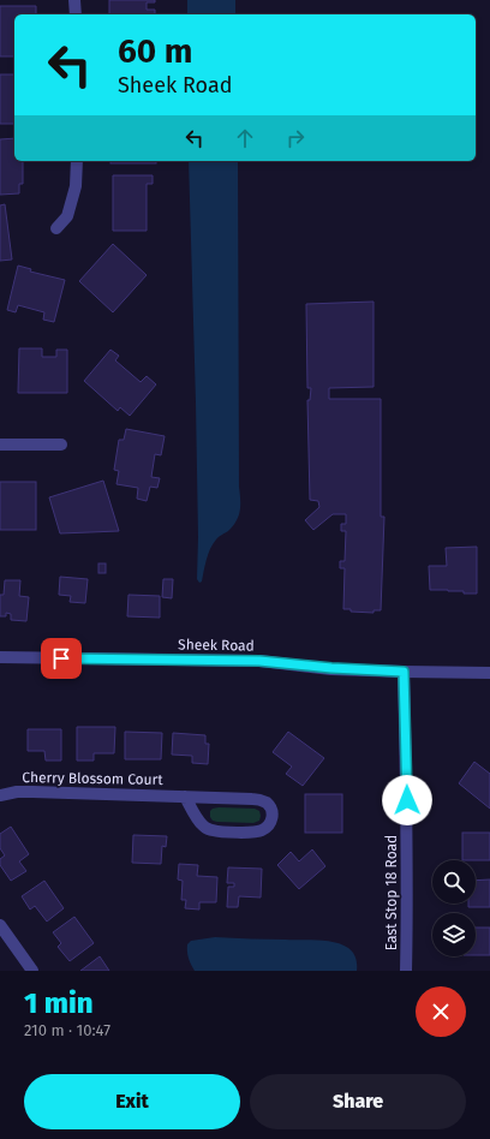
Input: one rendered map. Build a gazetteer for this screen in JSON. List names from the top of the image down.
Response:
{
  "streets": {
    "street": ["Sheek Road", "Cherry Blossom Court", "East Stop 18 Road"]
  },
  "crossings": [
    ["Sheek Road", "East Stop 18 Road"]
  ],
  "page": {
    "turn": ["60 m", "Sheek Road"],
    "heading": ["1 min", "210 m · 10:47"],
    "buttons": ["Exit", "Share"]
  }
}
